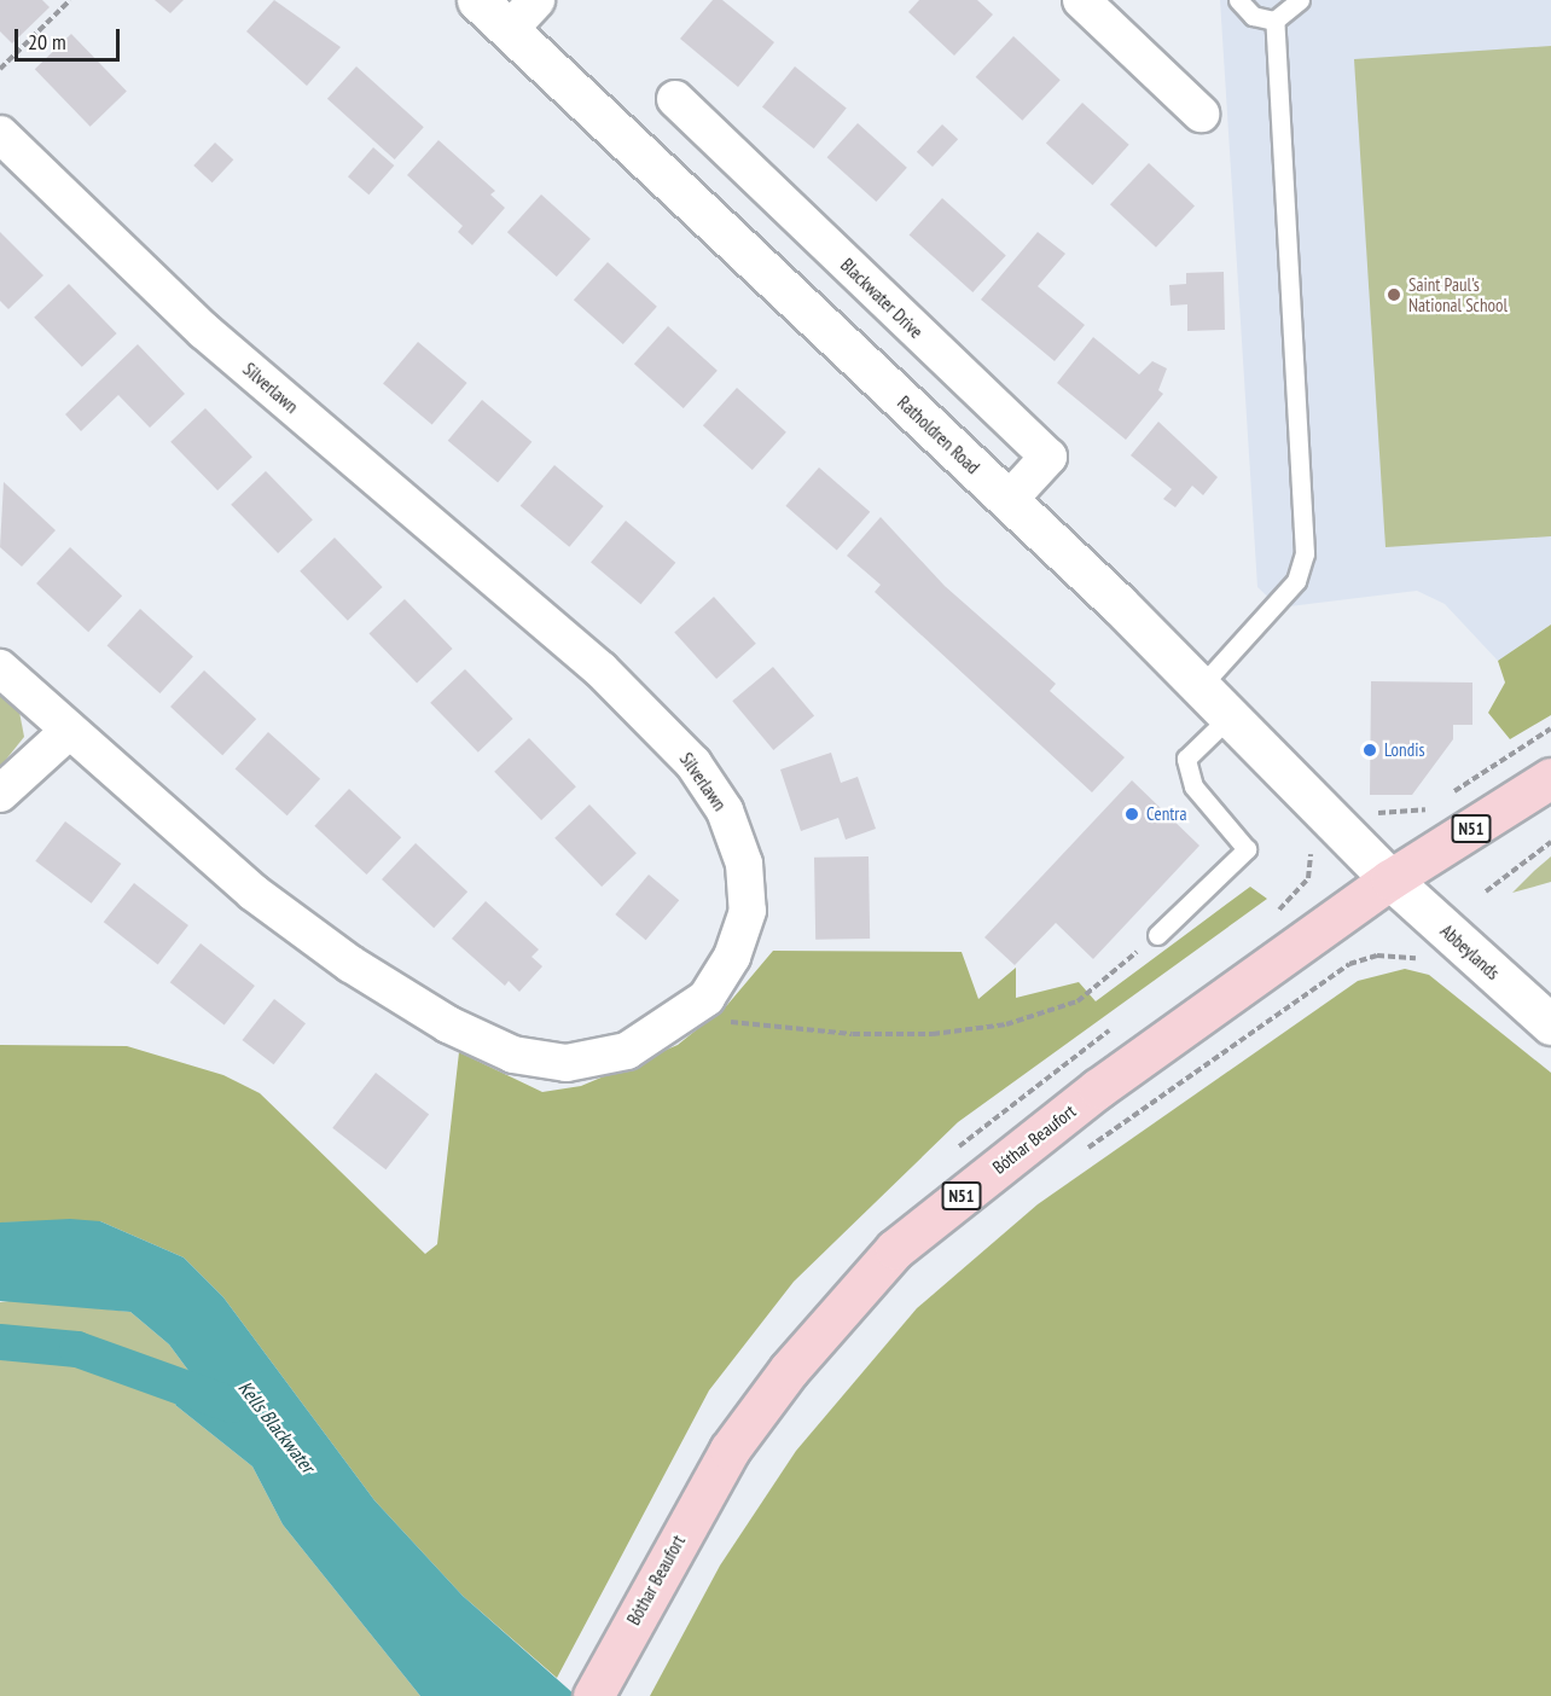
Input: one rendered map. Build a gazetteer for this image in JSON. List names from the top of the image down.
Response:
{
  "streets": {
    "main road": ["N51", "Bóthar Beaufort"],
    "street": [
      "Blackwater Drive",
      "Silverlawn",
      "Ratholdren Road",
      "Abbeylands"
    ]
  },
  "crossings": [
    ["Blackwater Drive", "Ratholdren Road"],
    ["Ratholdren Road", "Abbeylands"],
    ["Ratholdren Road", "Bóthar Beaufort"],
    ["Abbeylands", "Bóthar Beaufort"]
  ],
  "water": ["Kells Blackwater"],
  "places": ["Saint Paul's National School", "Londis", "Centra"],
  "scale_bar": "20 m"
}
